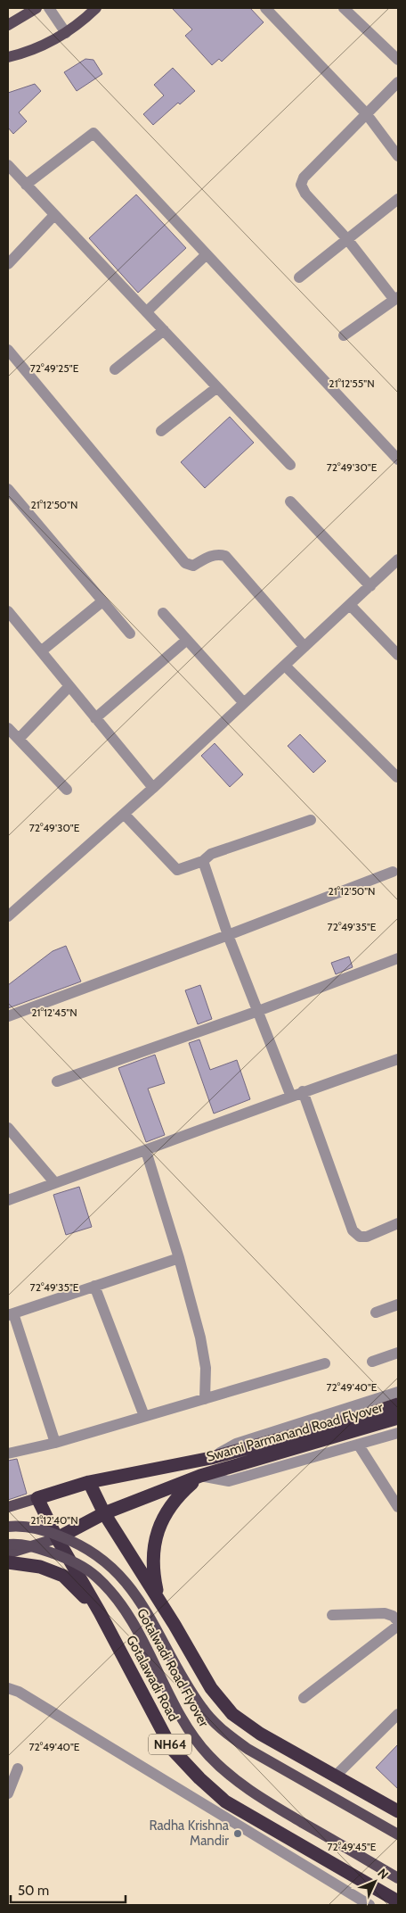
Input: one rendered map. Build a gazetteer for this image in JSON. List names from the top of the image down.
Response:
{
  "streets": {
    "highway": ["Swami Parmanand Road Flyover", "Gotalawadi Road", "NH64"],
    "main road": ["Gotalwadi Road Flyover"]
  },
  "crossings": [
    ["Swami Parmanand Road Flyover", "Gotalawadi Road"]
  ],
  "places": ["Radha Krishna Mandir"],
  "scale_bar": "50 m",
  "north": "top right",
  "coordinates": [
    "72°49'25\"E",
    "21°12'55\"N",
    "72°49'30\"E",
    "21°12'50\"N",
    "72°49'35\"E",
    "21°12'45\"N",
    "72°49'40\"E",
    "21°12'40\"N",
    "72°49'45\"E"
  ]
}
